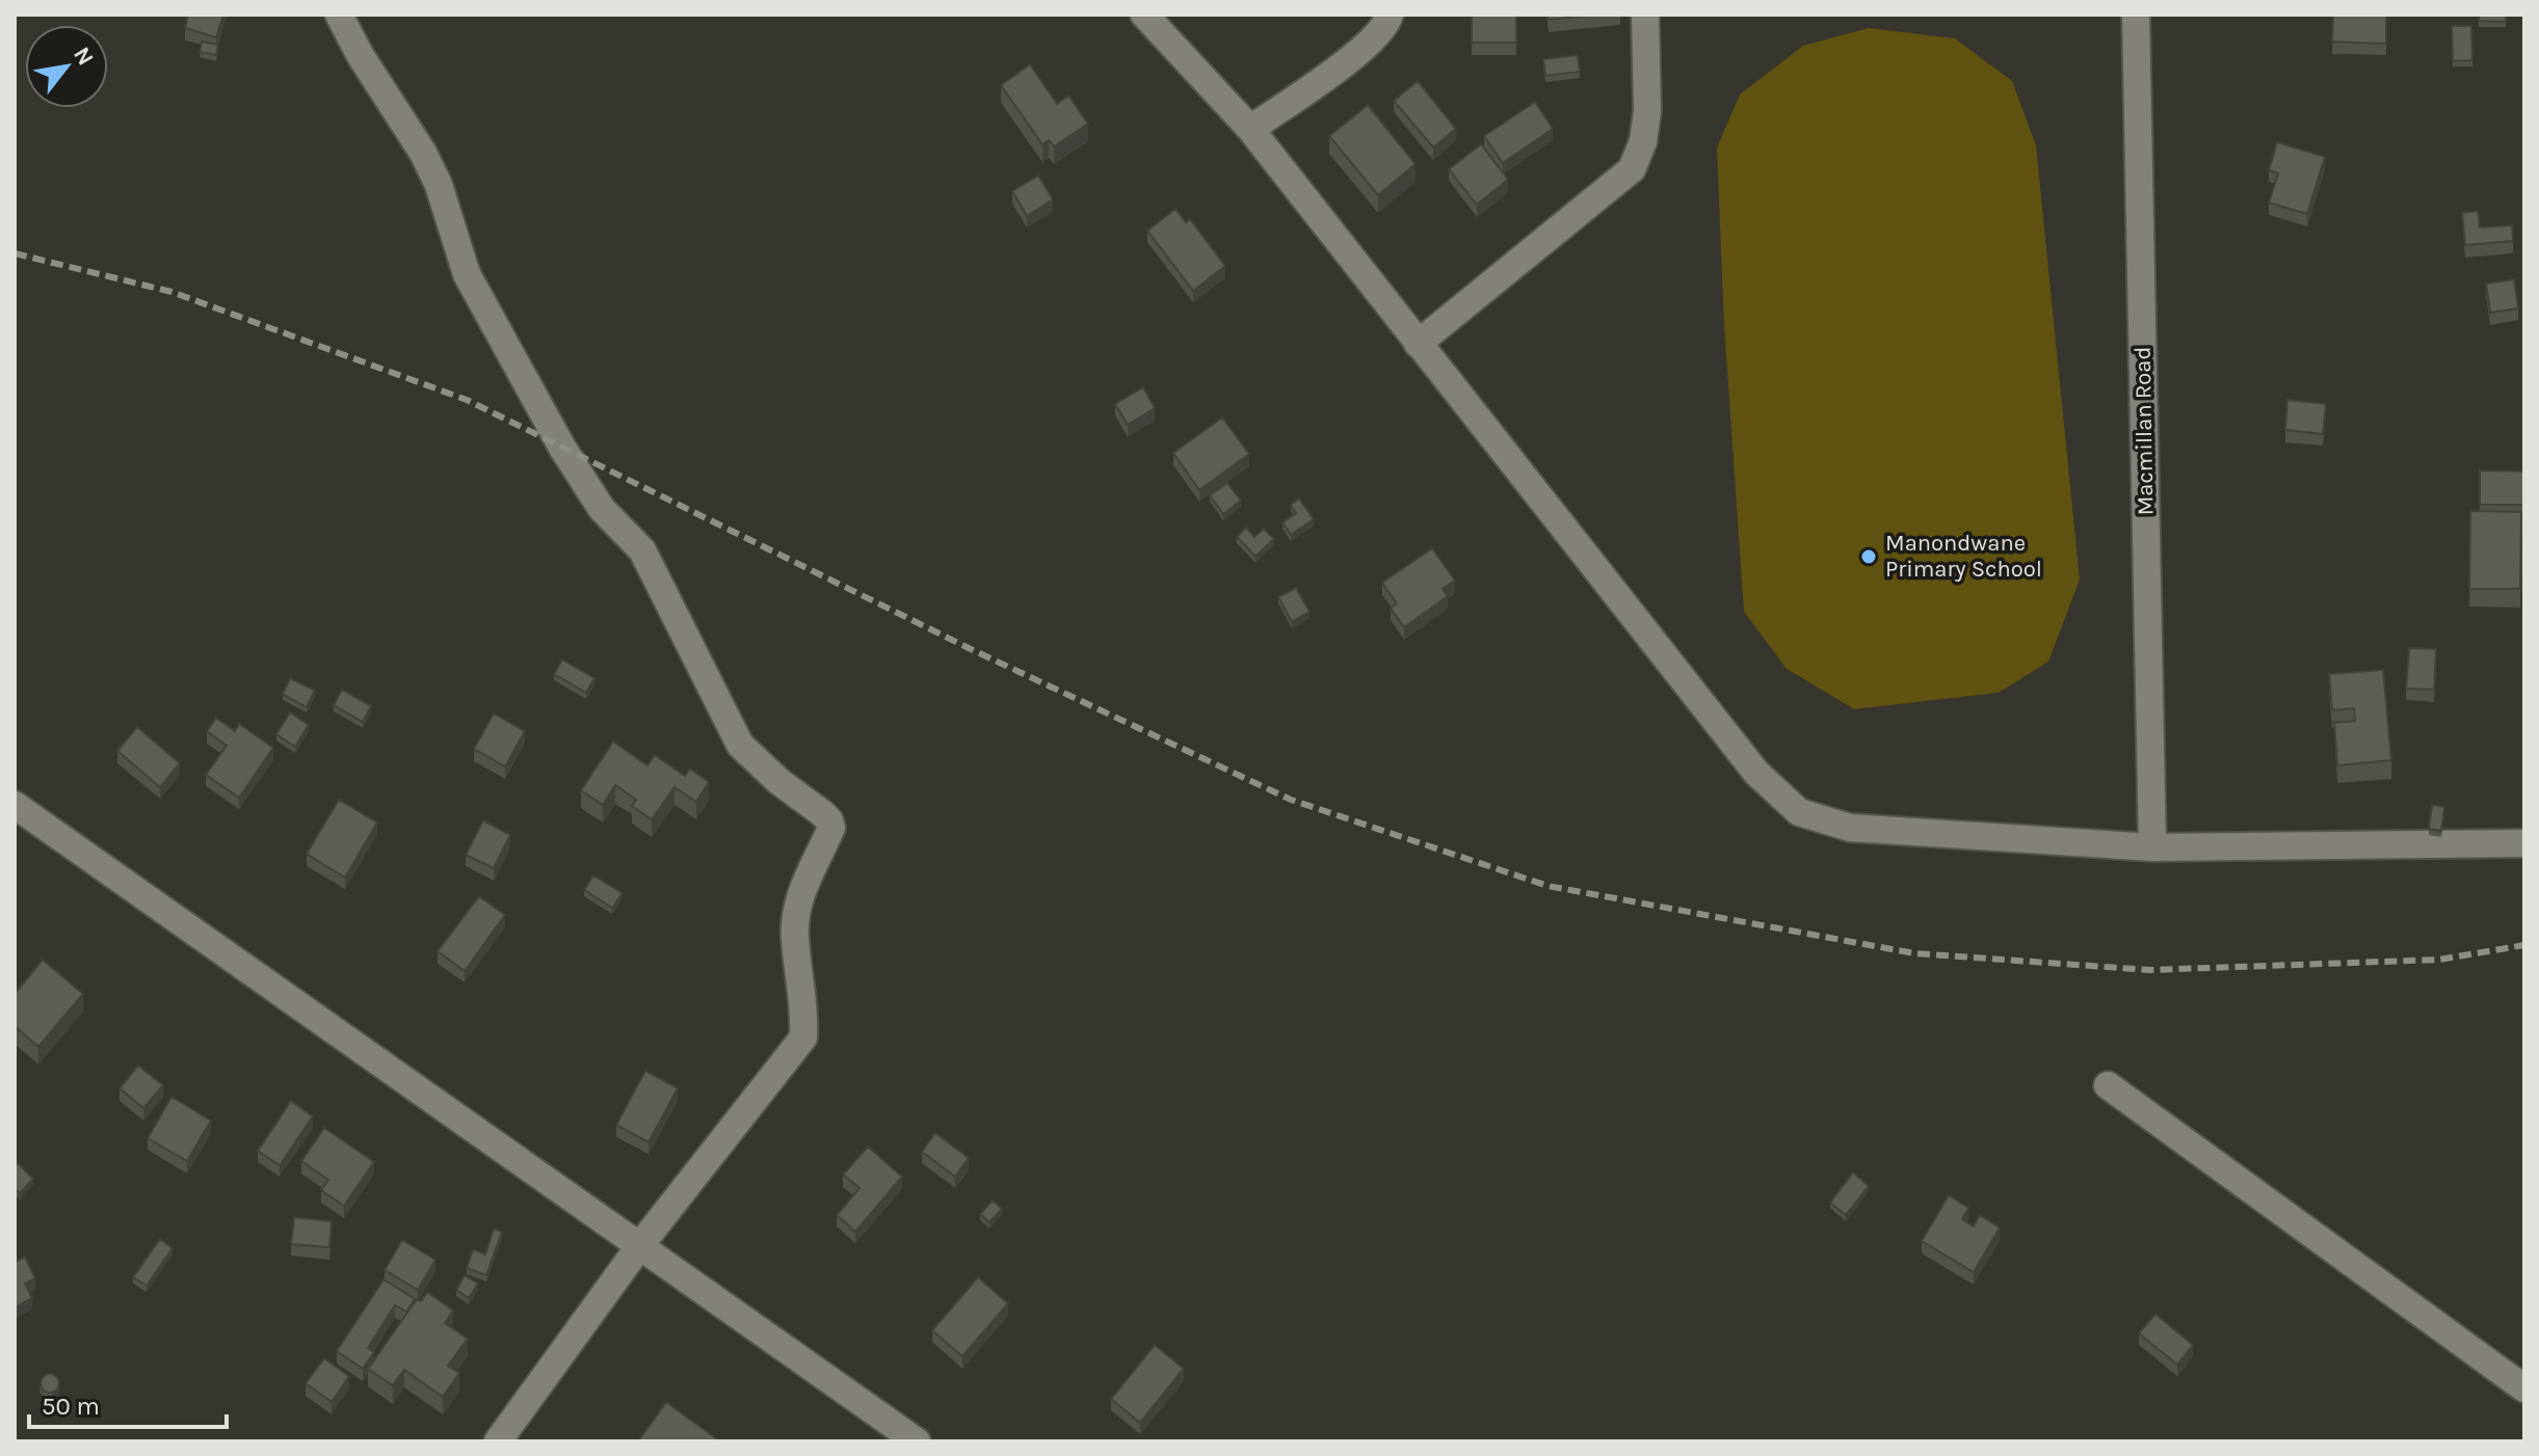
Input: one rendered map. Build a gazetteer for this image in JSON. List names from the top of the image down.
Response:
{
  "streets": {
    "street": ["Macmillan Road"]
  },
  "places": ["Manondwane Primary School"],
  "scale_bar": "50 m",
  "north": "top right"
}
